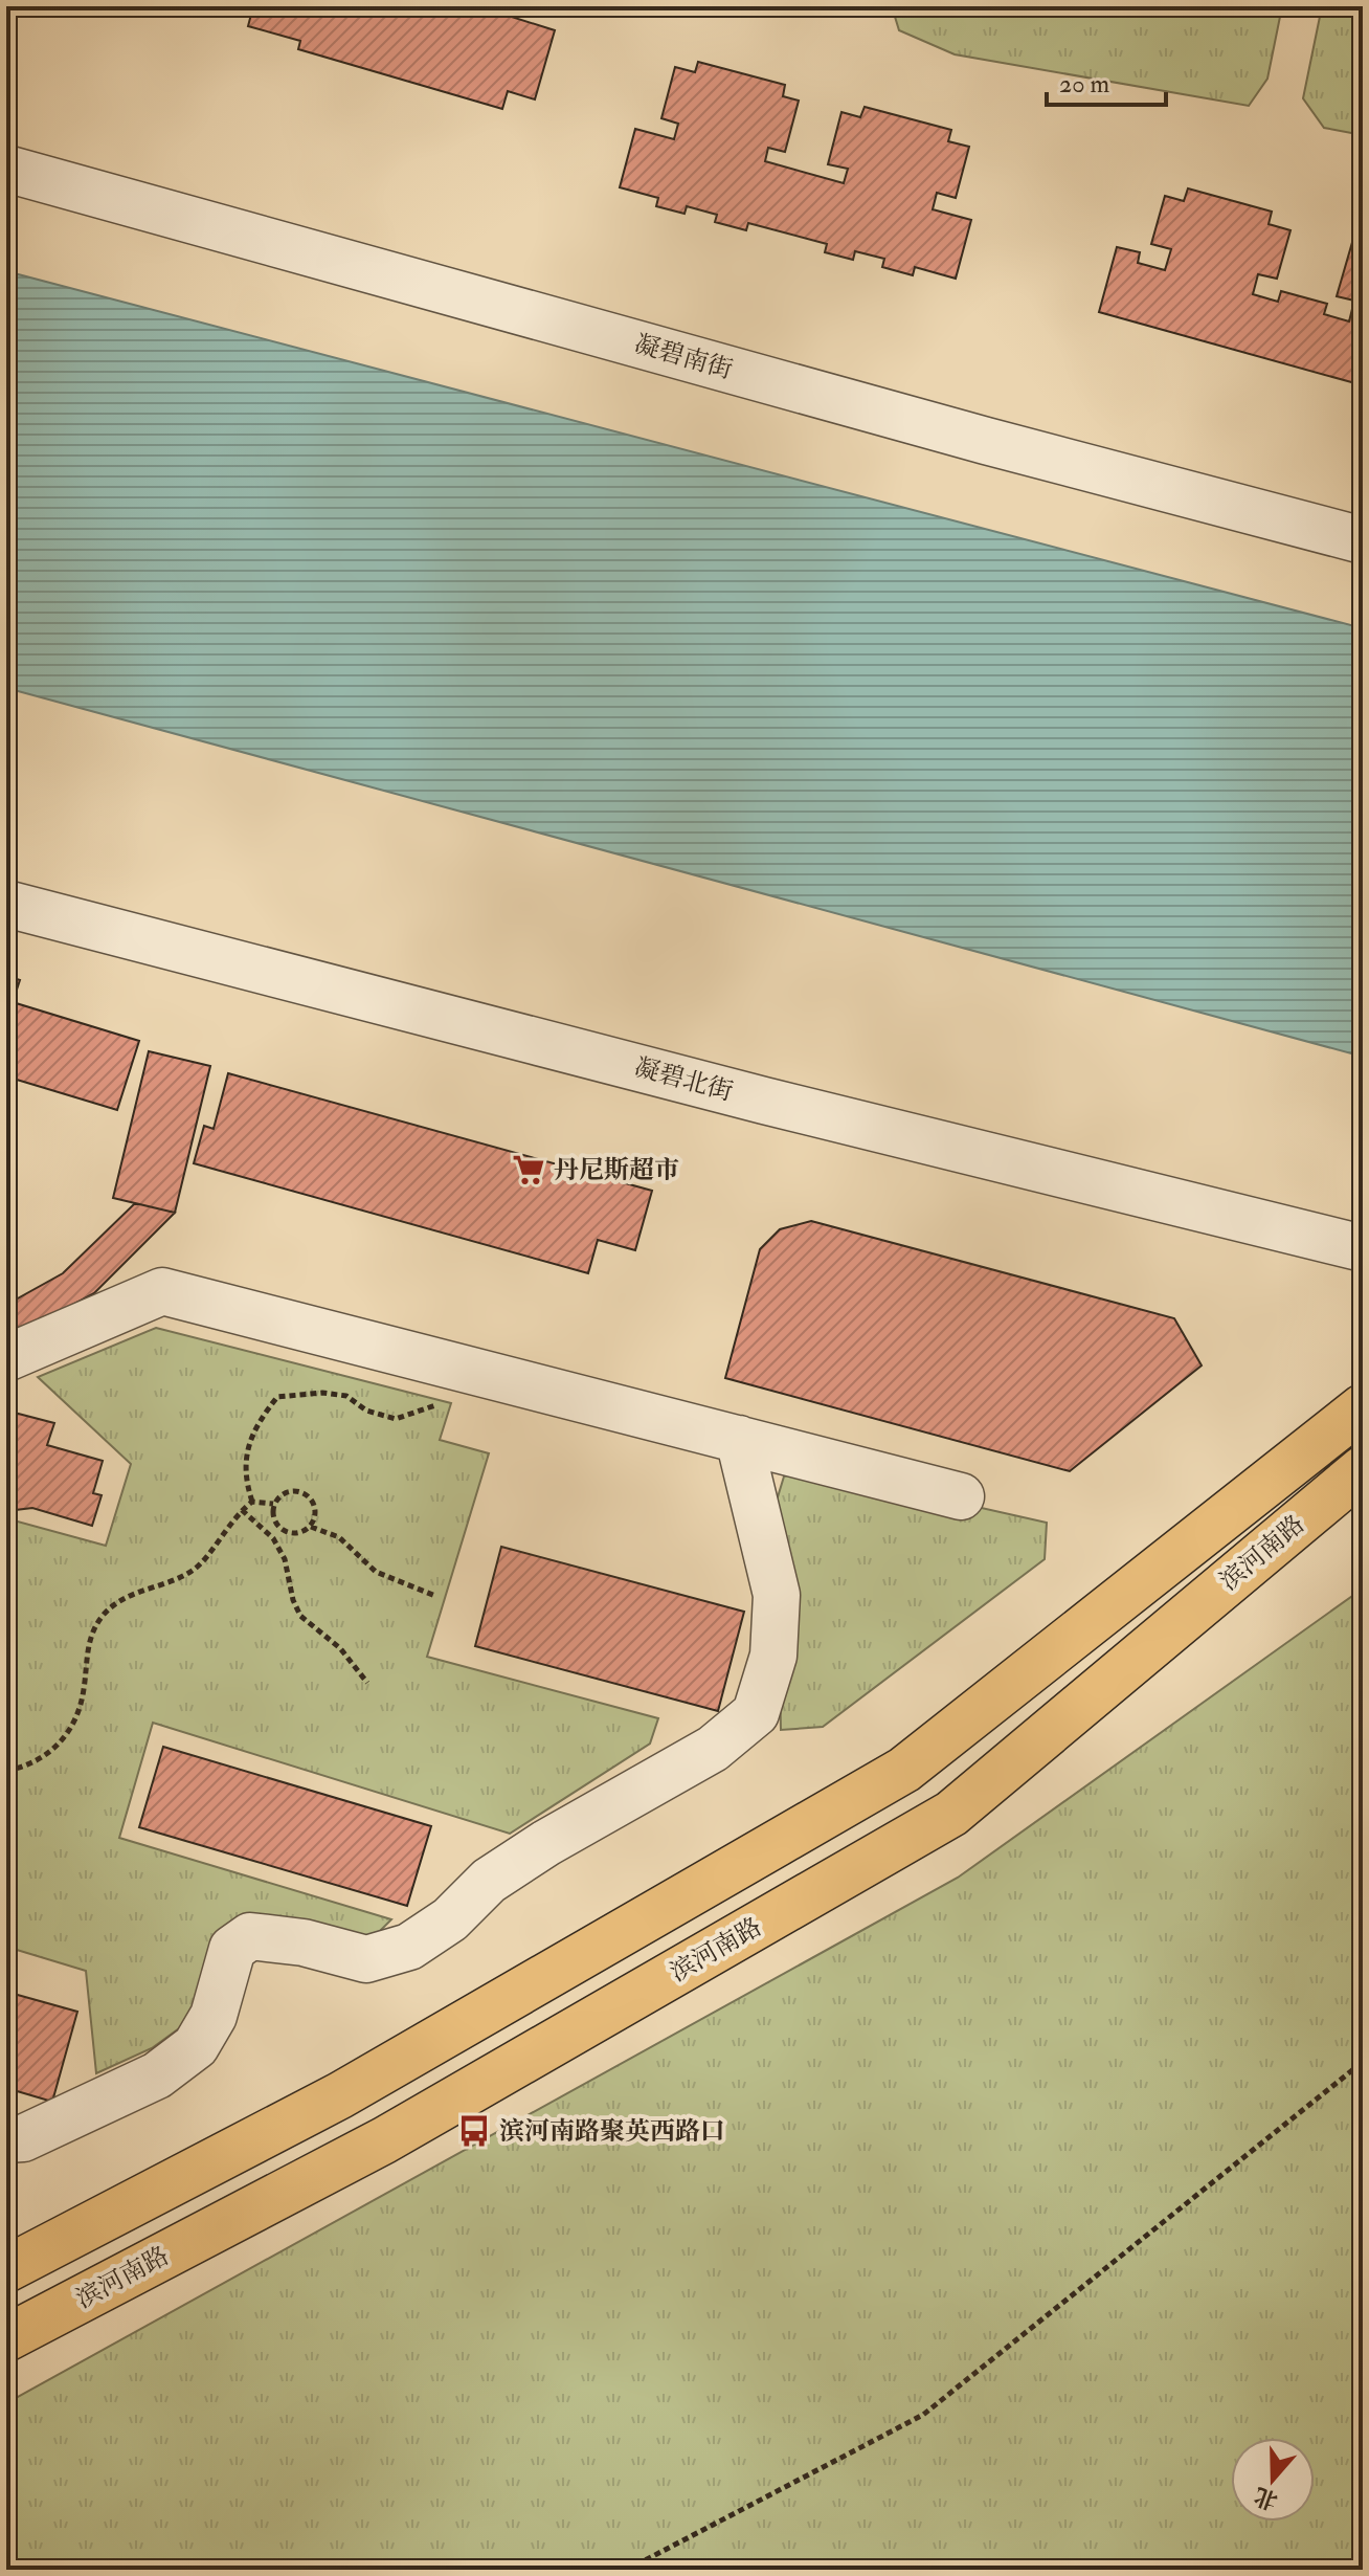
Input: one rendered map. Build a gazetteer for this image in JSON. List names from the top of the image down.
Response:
{
  "streets": {
    "main road": ["滨河南路"],
    "street": ["凝碧南街", "凝碧北街"]
  },
  "places": {
    "supermarket": ["丹尼斯超市"],
    "bus stop": ["滨河南路聚英西路口"]
  },
  "scale_bar": "20 m",
  "north": "bottom"
}
